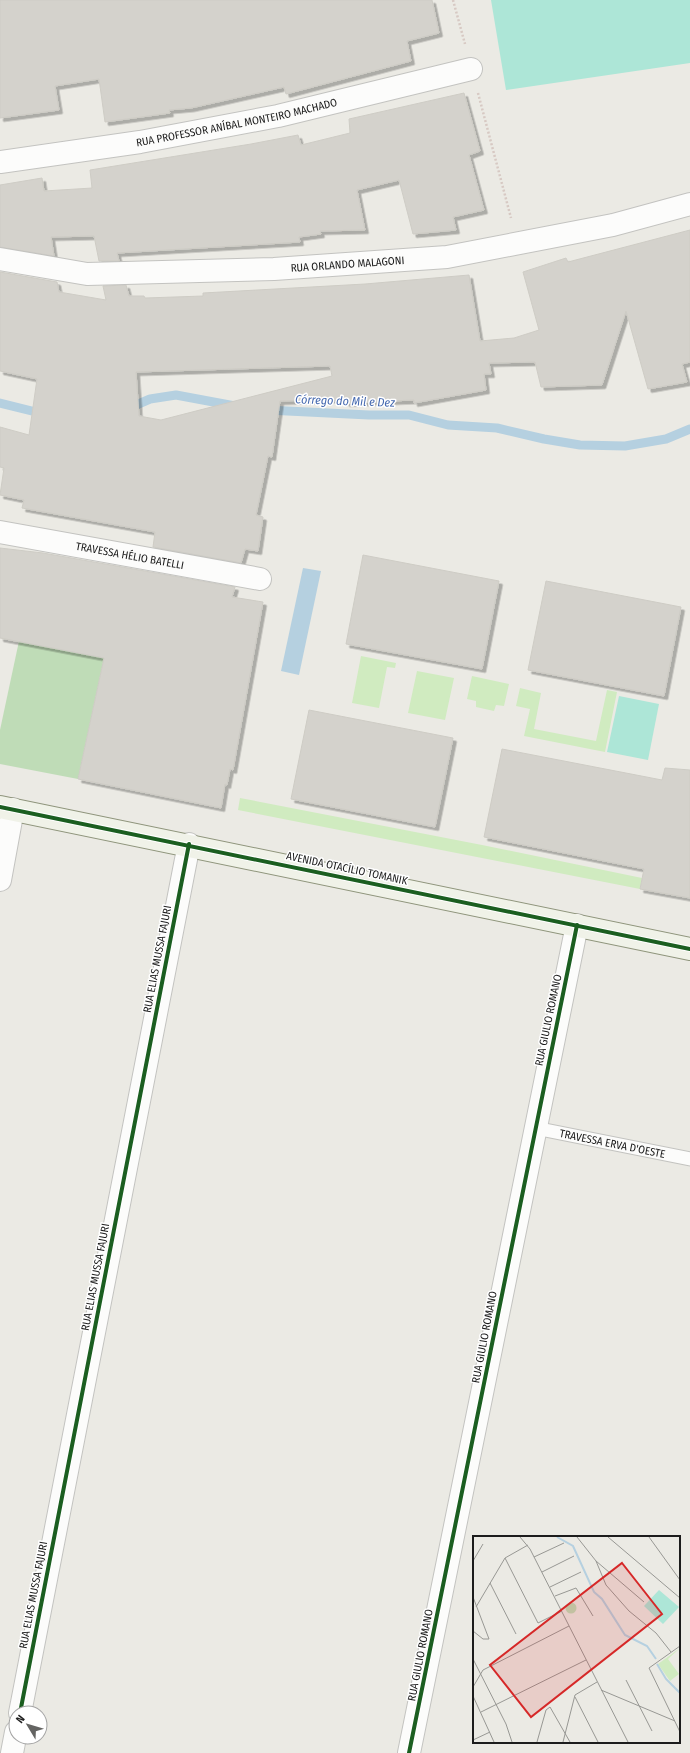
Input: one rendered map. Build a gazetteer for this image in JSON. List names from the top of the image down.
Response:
{
  "streets": {
    "street": [
      "RUA PROFESSOR ANÍBAL MONTEIRO MACHADO",
      "RUA ORLANDO MALAGONI",
      "TRAVESSA HÉLIO BATELLI",
      "AVENIDA OTACÍLIO TOMANIK",
      "RUA ELIAS MUSSA FAJURI",
      "RUA GIULIO ROMANO"
    ],
    "lane": ["TRAVESSA ERVA D'OESTE"]
  },
  "crossings": [
    ["AVENIDA OTACÍLIO TOMANIK", "RUA ELIAS MUSSA FAJURI"],
    ["AVENIDA OTACÍLIO TOMANIK", "RUA GIULIO ROMANO"],
    ["RUA GIULIO ROMANO", "TRAVESSA ERVA D'OESTE"]
  ],
  "water": ["Córrego do Mil e Dez"],
  "north": "top left"
}
